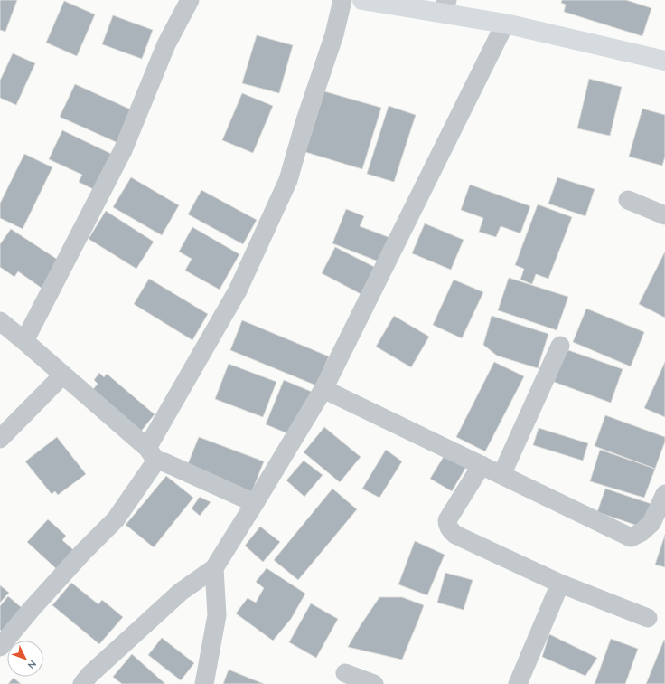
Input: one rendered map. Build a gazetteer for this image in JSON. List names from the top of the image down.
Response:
{
  "north": "bottom right"
}
